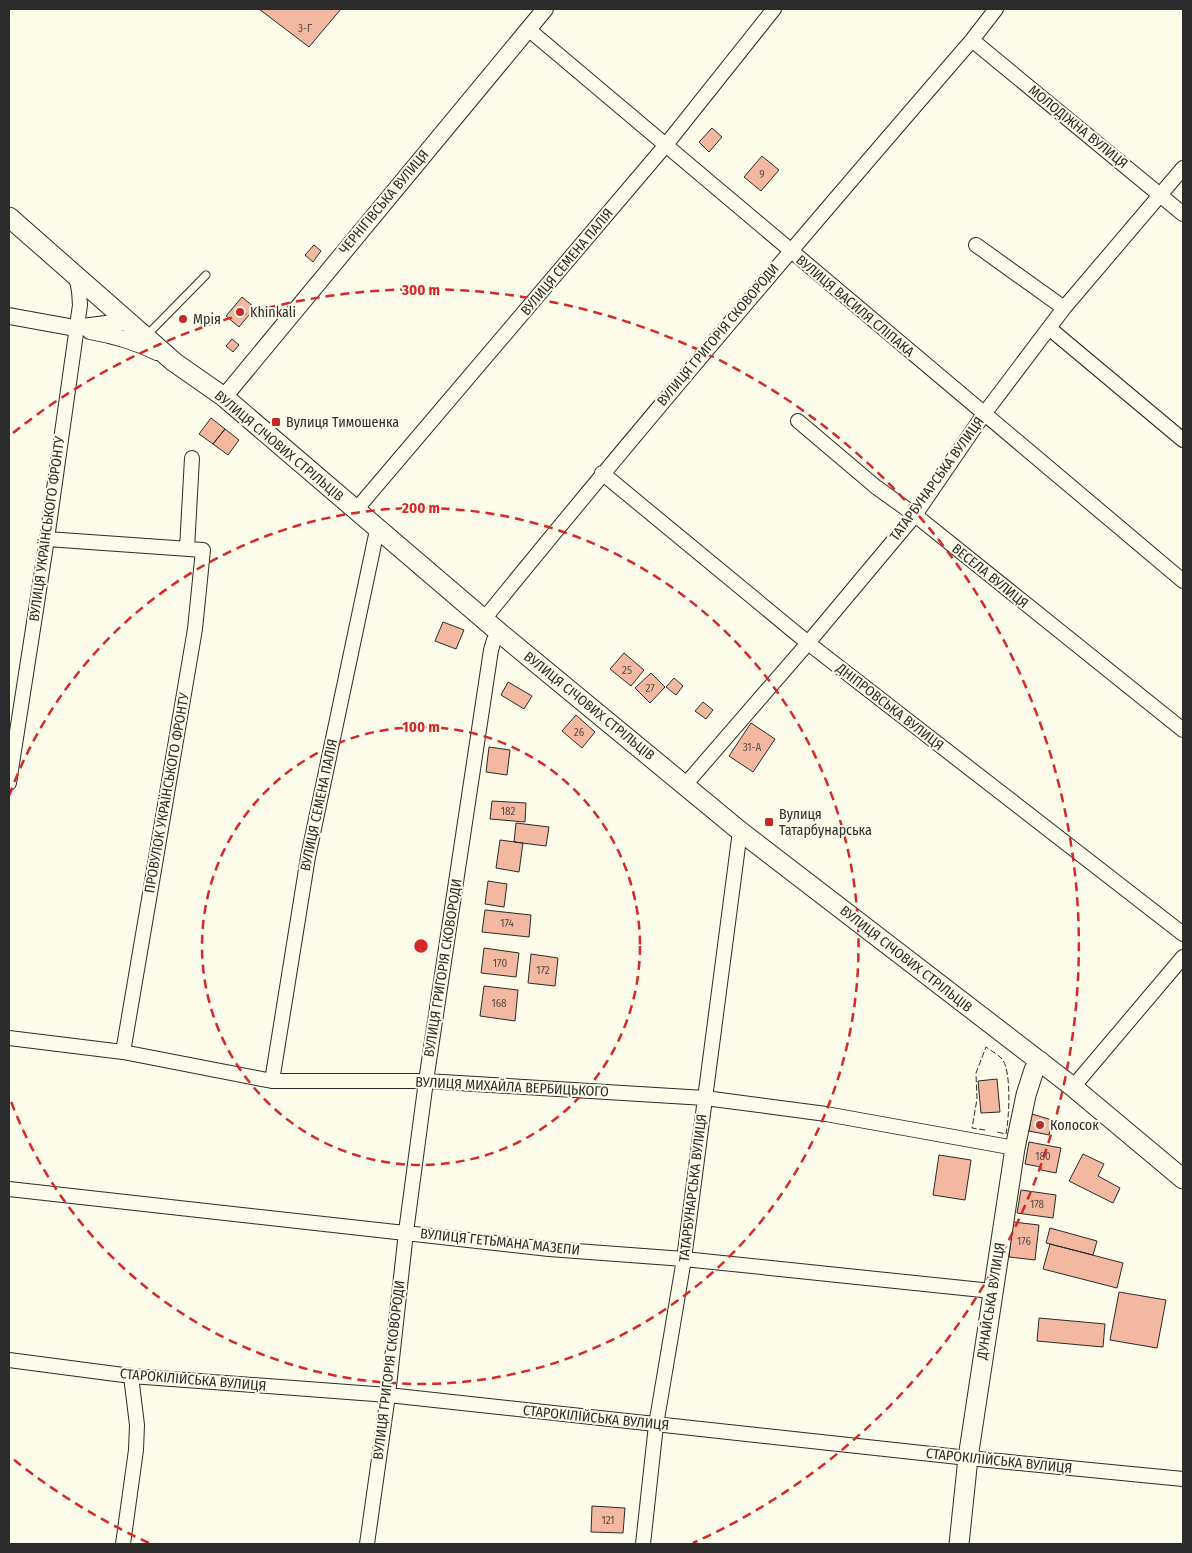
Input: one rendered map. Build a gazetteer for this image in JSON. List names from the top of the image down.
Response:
{
  "streets": {
    "main road": ["ВУЛИЦЯ СІЧОВИХ СТРІЛЬЦІВ", "ДУНАЙСЬКА ВУЛИЦЯ"],
    "street": [
      "МОЛОДІЖНА ВУЛИЦЯ",
      "ЧЕРНІГІВСЬКА ВУЛИЦЯ",
      "ВУЛИЦЯ СЕМЕНА ПАЛІЯ",
      "ВУЛИЦЯ ВАСИЛЯ СЛІПАКА",
      "ВУЛИЦЯ ГРИГОРІЯ СКОВОРОДИ",
      "ТАТАРБУНАРСЬКА ВУЛИЦЯ",
      "ВУЛИЦЯ УКРАЇНСЬКОГО ФРОНТУ",
      "ВЕСЕЛА ВУЛИЦЯ",
      "ДНІПРОВСЬКА ВУЛИЦЯ",
      "ПРОВУЛОК УКРАЇНСЬКОГО ФРОНТУ",
      "ВУЛИЦЯ МИХАЙЛА ВЕРБИЦЬКОГО",
      "ВУЛИЦЯ ГЕТЬМАНА МАЗЕПИ",
      "СТАРОКІЛІЙСЬКА ВУЛИЦЯ"
    ]
  },
  "crossings": [
    ["МОЛОДІЖНА ВУЛИЦЯ", "ВУЛИЦЯ ГРИГОРІЯ СКОВОРОДИ"],
    ["МОЛОДІЖНА ВУЛИЦЯ", "ТАТАРБУНАРСЬКА ВУЛИЦЯ"],
    ["ЧЕРНІГІВСЬКА ВУЛИЦЯ", "ВУЛИЦЯ ВАСИЛЯ СЛІПАКА"],
    ["ЧЕРНІГІВСЬКА ВУЛИЦЯ", "ВУЛИЦЯ СІЧОВИХ СТРІЛЬЦІВ"],
    ["ВУЛИЦЯ СЕМЕНА ПАЛІЯ", "ВУЛИЦЯ ВАСИЛЯ СЛІПАКА"],
    ["ВУЛИЦЯ СЕМЕНА ПАЛІЯ", "ВУЛИЦЯ СІЧОВИХ СТРІЛЬЦІВ"],
    ["ВУЛИЦЯ СЕМЕНА ПАЛІЯ", "ВУЛИЦЯ МИХАЙЛА ВЕРБИЦЬКОГО"],
    ["ВУЛИЦЯ ВАСИЛЯ СЛІПАКА", "ВУЛИЦЯ ГРИГОРІЯ СКОВОРОДИ"],
    ["ВУЛИЦЯ ВАСИЛЯ СЛІПАКА", "ТАТАРБУНАРСЬКА ВУЛИЦЯ"],
    ["ВУЛИЦЯ ГРИГОРІЯ СКОВОРОДИ", "ВУЛИЦЯ СІЧОВИХ СТРІЛЬЦІВ"],
    ["ВУЛИЦЯ ГРИГОРІЯ СКОВОРОДИ", "ДНІПРОВСЬКА ВУЛИЦЯ"],
    ["ВУЛИЦЯ ГРИГОРІЯ СКОВОРОДИ", "ВУЛИЦЯ МИХАЙЛА ВЕРБИЦЬКОГО"],
    ["ВУЛИЦЯ ГРИГОРІЯ СКОВОРОДИ", "ВУЛИЦЯ ГЕТЬМАНА МАЗЕПИ"],
    ["ВУЛИЦЯ ГРИГОРІЯ СКОВОРОДИ", "СТАРОКІЛІЙСЬКА ВУЛИЦЯ"],
    ["ВУЛИЦЯ СІЧОВИХ СТРІЛЬЦІВ", "ТАТАРБУНАРСЬКА ВУЛИЦЯ"],
    ["ВУЛИЦЯ СІЧОВИХ СТРІЛЬЦІВ", "ВУЛИЦЯ УКРАЇНСЬКОГО ФРОНТУ"],
    ["ВУЛИЦЯ СІЧОВИХ СТРІЛЬЦІВ", "ДУНАЙСЬКА ВУЛИЦЯ"],
    ["ТАТАРБУНАРСЬКА ВУЛИЦЯ", "ВЕСЕЛА ВУЛИЦЯ"],
    ["ТАТАРБУНАРСЬКА ВУЛИЦЯ", "ДНІПРОВСЬКА ВУЛИЦЯ"],
    ["ТАТАРБУНАРСЬКА ВУЛИЦЯ", "ВУЛИЦЯ МИХАЙЛА ВЕРБИЦЬКОГО"],
    ["ТАТАРБУНАРСЬКА ВУЛИЦЯ", "ВУЛИЦЯ ГЕТЬМАНА МАЗЕПИ"],
    ["ТАТАРБУНАРСЬКА ВУЛИЦЯ", "СТАРОКІЛІЙСЬКА ВУЛИЦЯ"],
    ["ВУЛИЦЯ УКРАЇНСЬКОГО ФРОНТУ", "ПРОВУЛОК УКРАЇНСЬКОГО ФРОНТУ"],
    ["ПРОВУЛОК УКРАЇНСЬКОГО ФРОНТУ", "ВУЛИЦЯ МИХАЙЛА ВЕРБИЦЬКОГО"],
    ["ВУЛИЦЯ МИХАЙЛА ВЕРБИЦЬКОГО", "ДУНАЙСЬКА ВУЛИЦЯ"],
    ["ВУЛИЦЯ ГЕТЬМАНА МАЗЕПИ", "ДУНАЙСЬКА ВУЛИЦЯ"],
    ["ДУНАЙСЬКА ВУЛИЦЯ", "СТАРОКІЛІЙСЬКА ВУЛИЦЯ"]
  ],
  "places": {
    "other": ["Khinkali", "Мрія", "Колосок"],
    "transit": ["Вулиця Тимошенка", "Вулиця Татарбунарська"]
  },
  "house_numbers": [
    "3-Г",
    "9",
    "25",
    "27",
    "26",
    "31-А",
    "182",
    "174",
    "170",
    "172",
    "168",
    "180",
    "178",
    "176",
    "121"
  ],
  "rings": ["300 m", "200 m", "100 m"]
}
